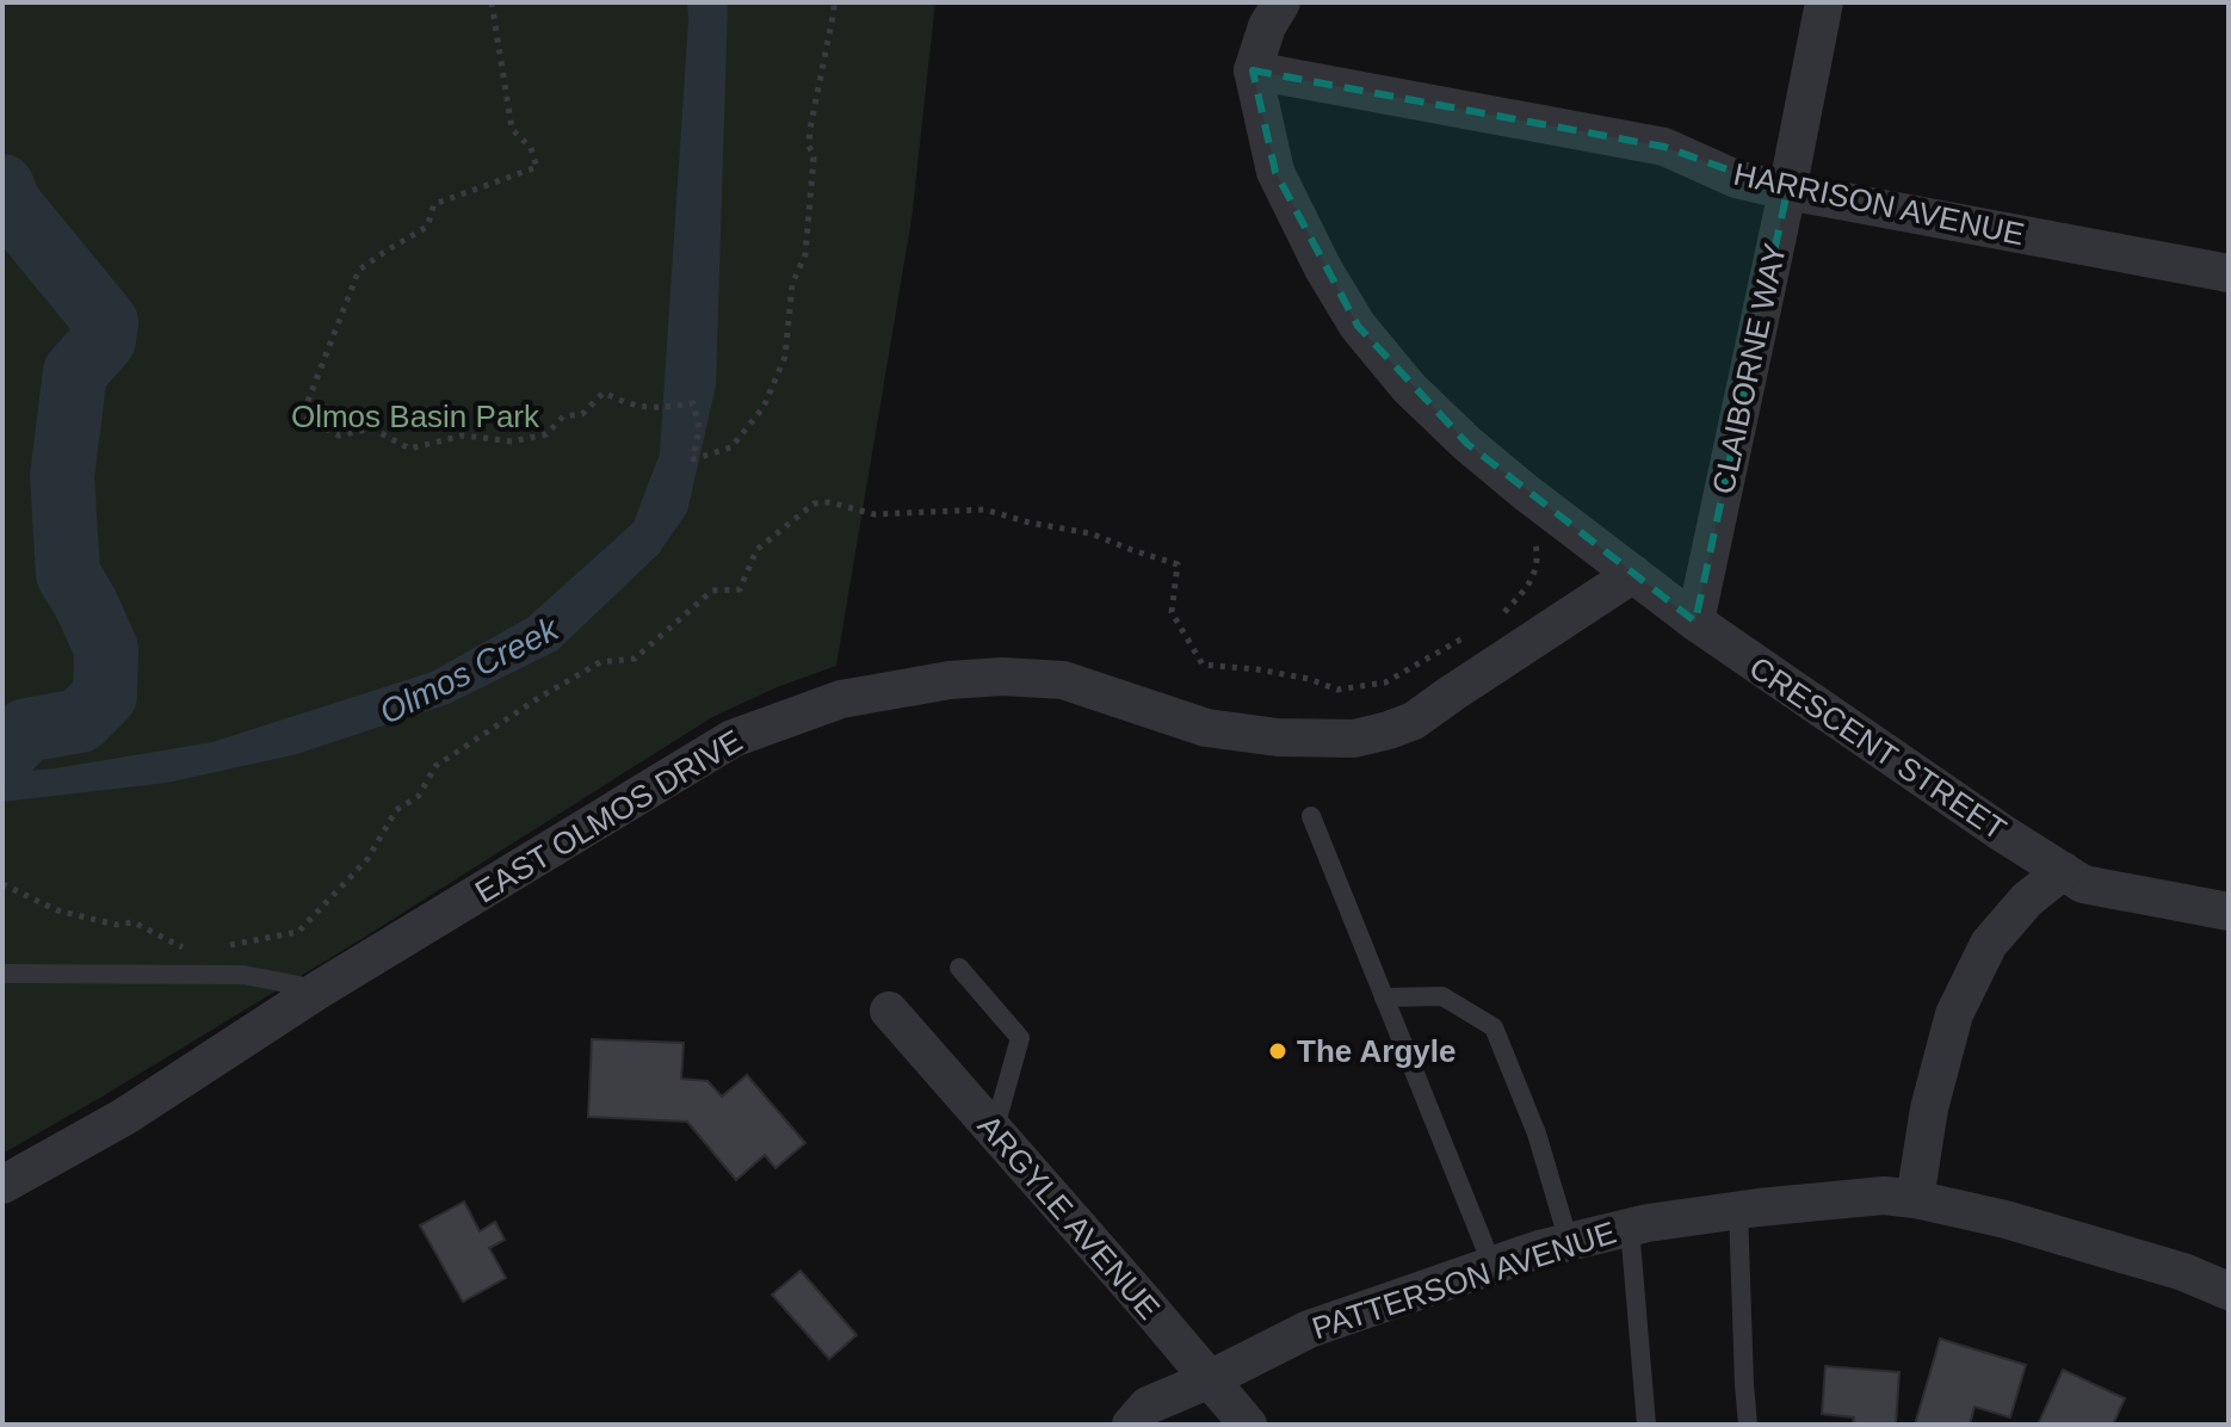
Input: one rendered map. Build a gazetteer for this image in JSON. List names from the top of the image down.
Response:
{
  "streets": {
    "street": [
      "HARRISON AVENUE",
      "CLAIBORNE WAY",
      "CRESCENT STREET",
      "EAST OLMOS DRIVE",
      "ARGYLE AVENUE",
      "PATTERSON AVENUE"
    ]
  },
  "crossings": [
    ["HARRISON AVENUE", "CLAIBORNE WAY"],
    ["CLAIBORNE WAY", "CRESCENT STREET"],
    ["CRESCENT STREET", "EAST OLMOS DRIVE"],
    ["ARGYLE AVENUE", "PATTERSON AVENUE"]
  ],
  "water": ["Olmos Creek"],
  "parks": ["Olmos Basin Park"],
  "places": ["The Argyle"]
}
